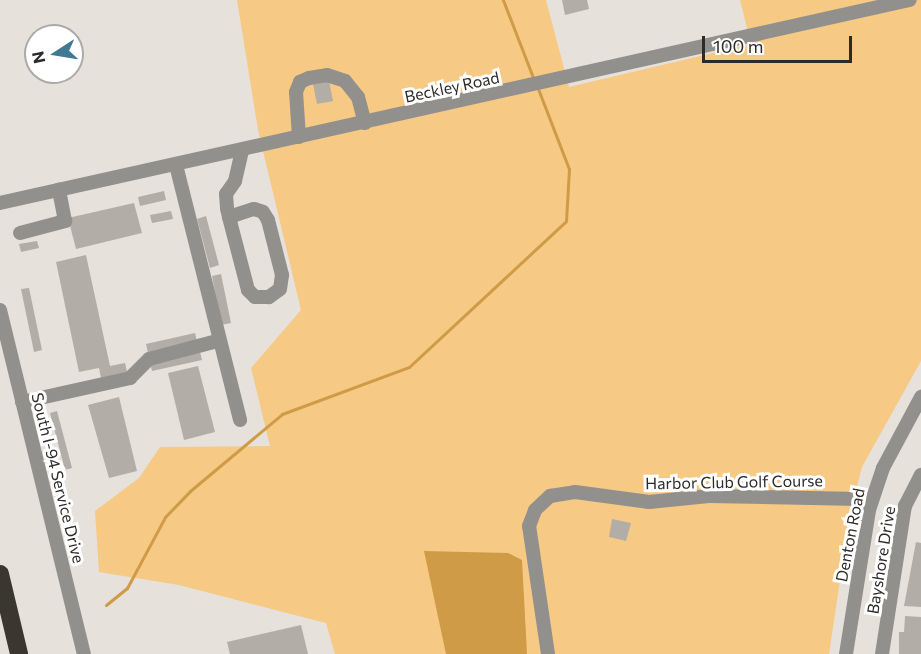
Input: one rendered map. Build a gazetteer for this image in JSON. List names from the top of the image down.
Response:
{
  "streets": {
    "street": [
      "Beckley Road",
      "South I-94 Service Drive",
      "Harbor Club Golf Course",
      "Denton Road",
      "Bayshore Drive"
    ]
  },
  "crossings": [
    ["Harbor Club Golf Course", "Denton Road"]
  ],
  "scale_bar": "100 m",
  "north": "left"
}
